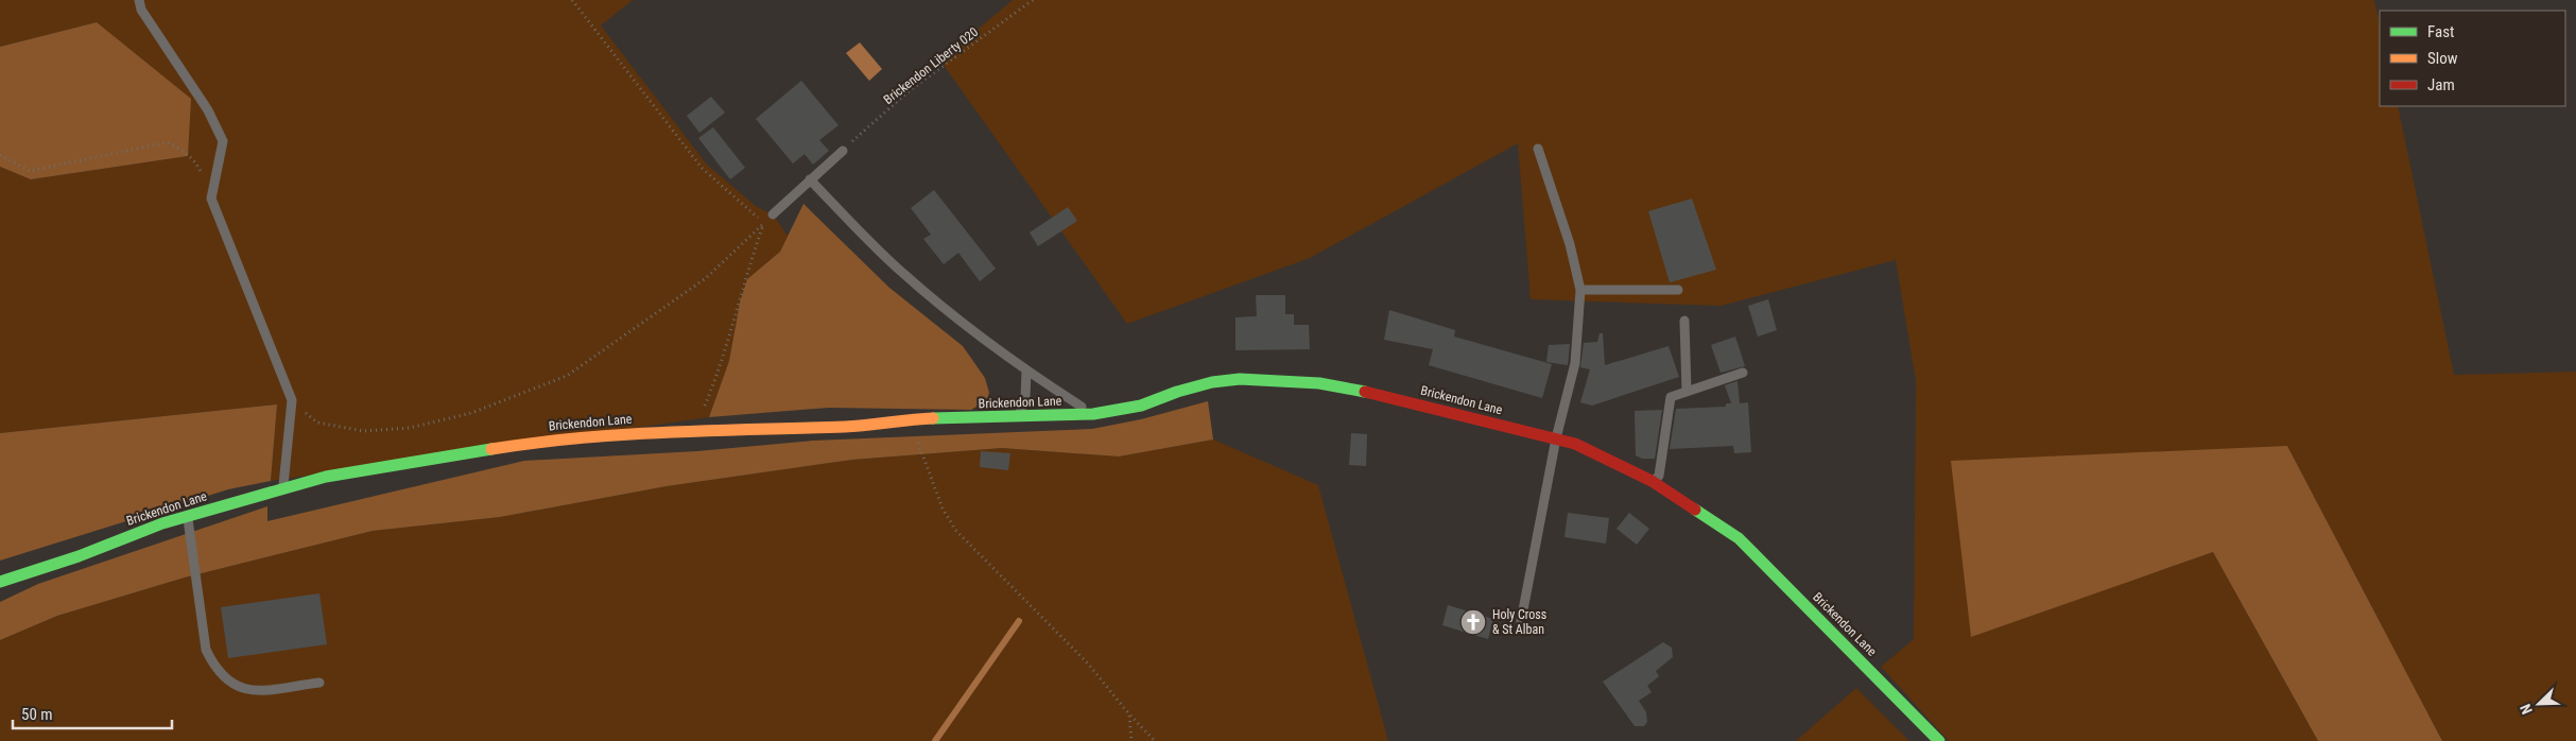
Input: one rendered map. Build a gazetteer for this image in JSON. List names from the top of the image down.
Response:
{
  "streets": {
    "street": ["Brickendon Lane"],
    "path": ["Brickendon Liberty 020"]
  },
  "places": {
    "church": ["Holy Cross & St Alban"]
  },
  "legend": ["Fast", "Slow", "Jam"],
  "scale_bar": "50 m",
  "north": "bottom left"
}
